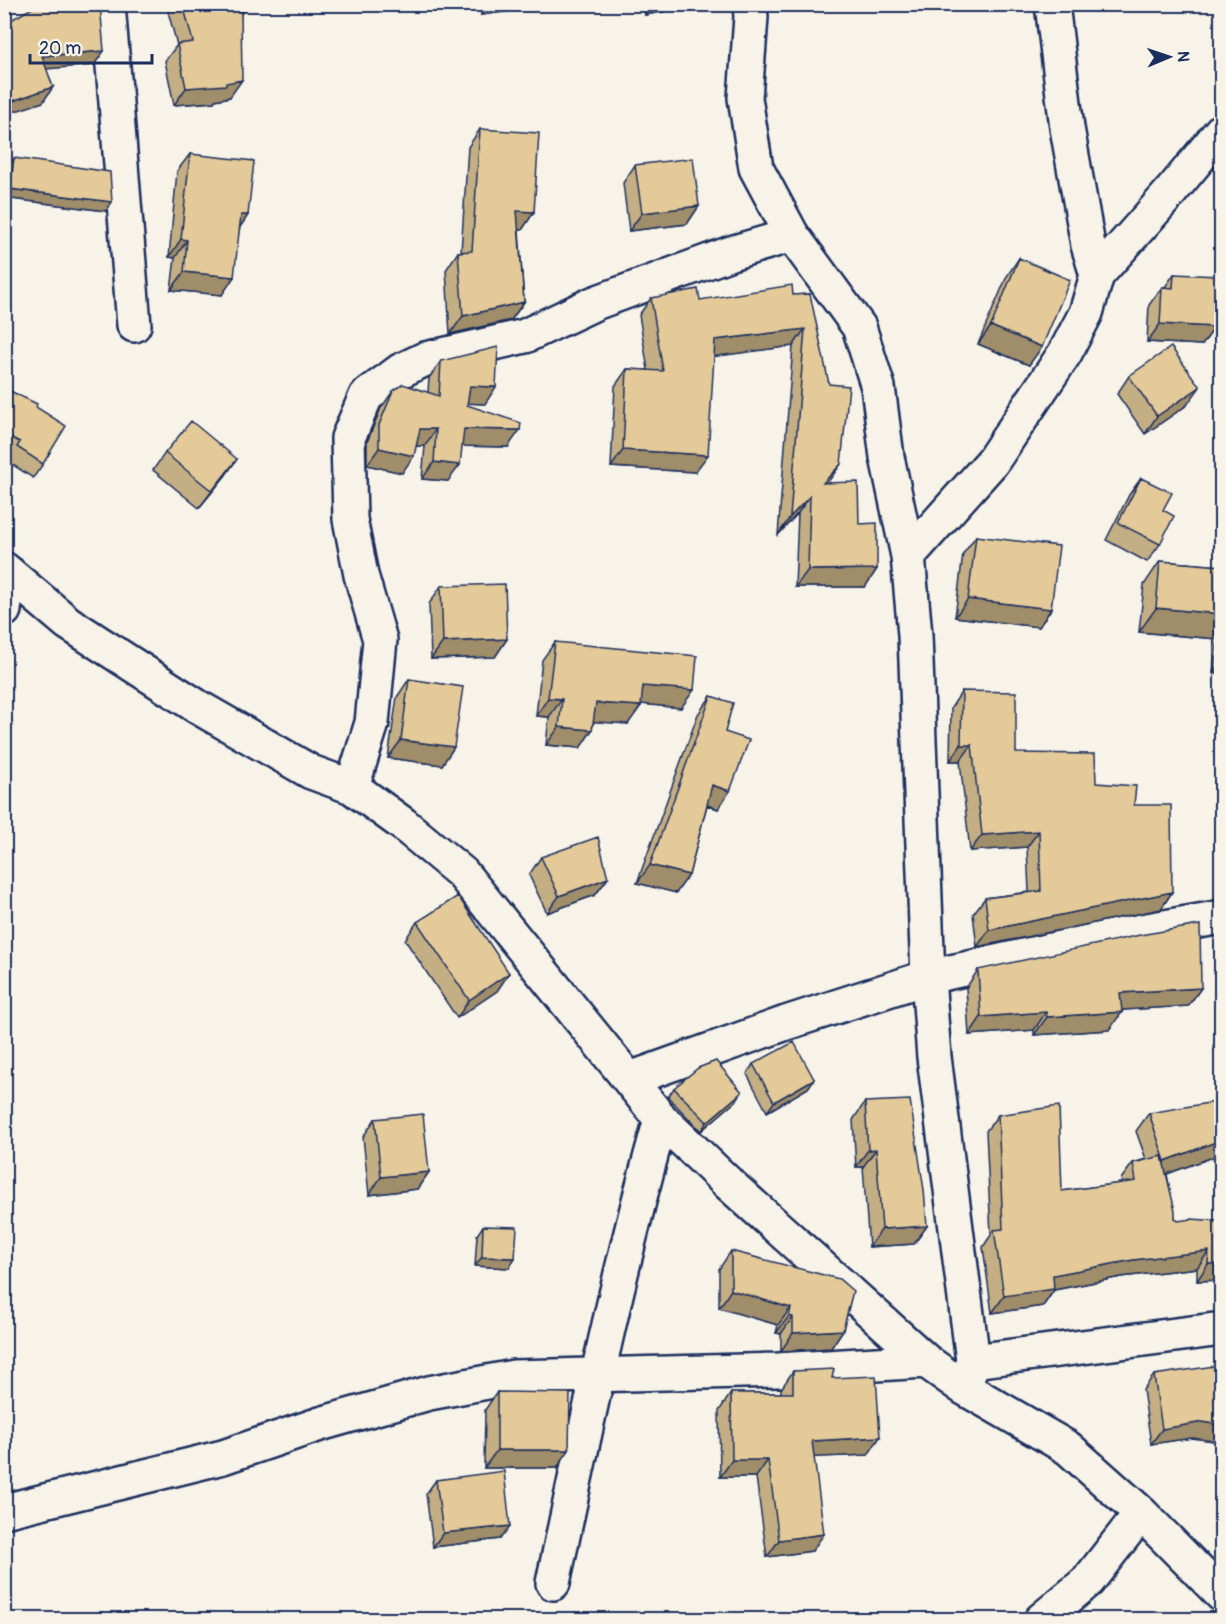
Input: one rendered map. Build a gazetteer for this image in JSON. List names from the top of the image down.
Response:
{
  "scale_bar": "20 m",
  "north": "right"
}
